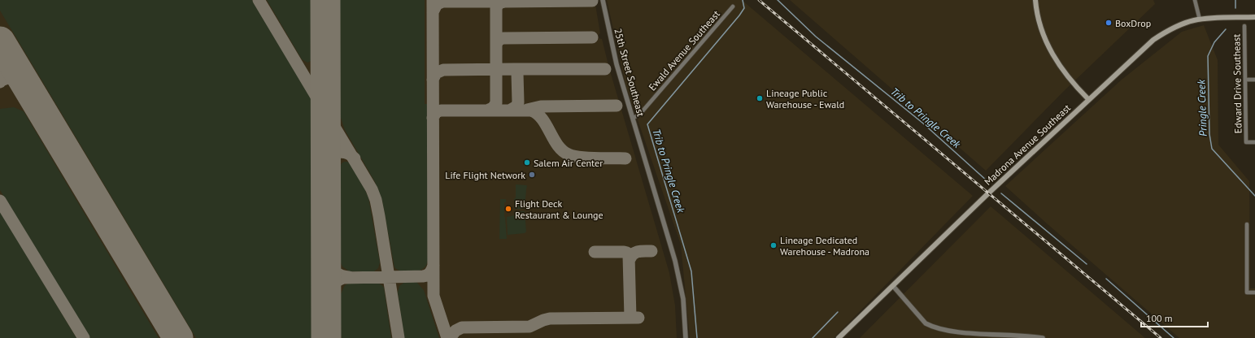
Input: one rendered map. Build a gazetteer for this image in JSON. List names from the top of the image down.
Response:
{
  "streets": {
    "main road": ["Madrona Avenue Southeast"],
    "street": ["Ewald Avenue Southeast", "25th Street Southeast", "Edward Drive Southeast"]
  },
  "crossings": [
    ["Ewald Avenue Southeast", "25th Street Southeast"]
  ],
  "water": ["Pringle Creek", "Trib to Pringle Creek"],
  "places": [
    "BoxDrop",
    "Lineage Public Warehouse - Ewald",
    "Salem Air Center",
    "Life Flight Network",
    "Flight Deck Restaurant & Lounge",
    "Lineage Dedicated Warehouse - Madrona"
  ],
  "scale_bar": "100 m"
}
